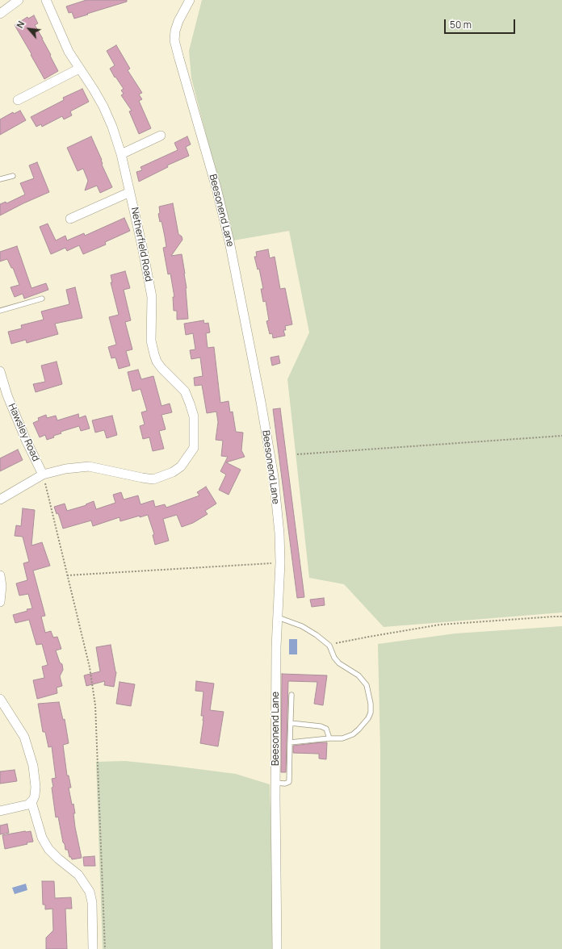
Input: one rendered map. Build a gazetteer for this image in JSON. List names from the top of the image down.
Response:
{
  "streets": {
    "street": ["Beesonend Lane", "Netherfield Road", "Hawsley Road"]
  },
  "crossings": [
    ["Netherfield Road", "Hawsley Road"]
  ],
  "scale_bar": "50 m",
  "north": "top left"
}
